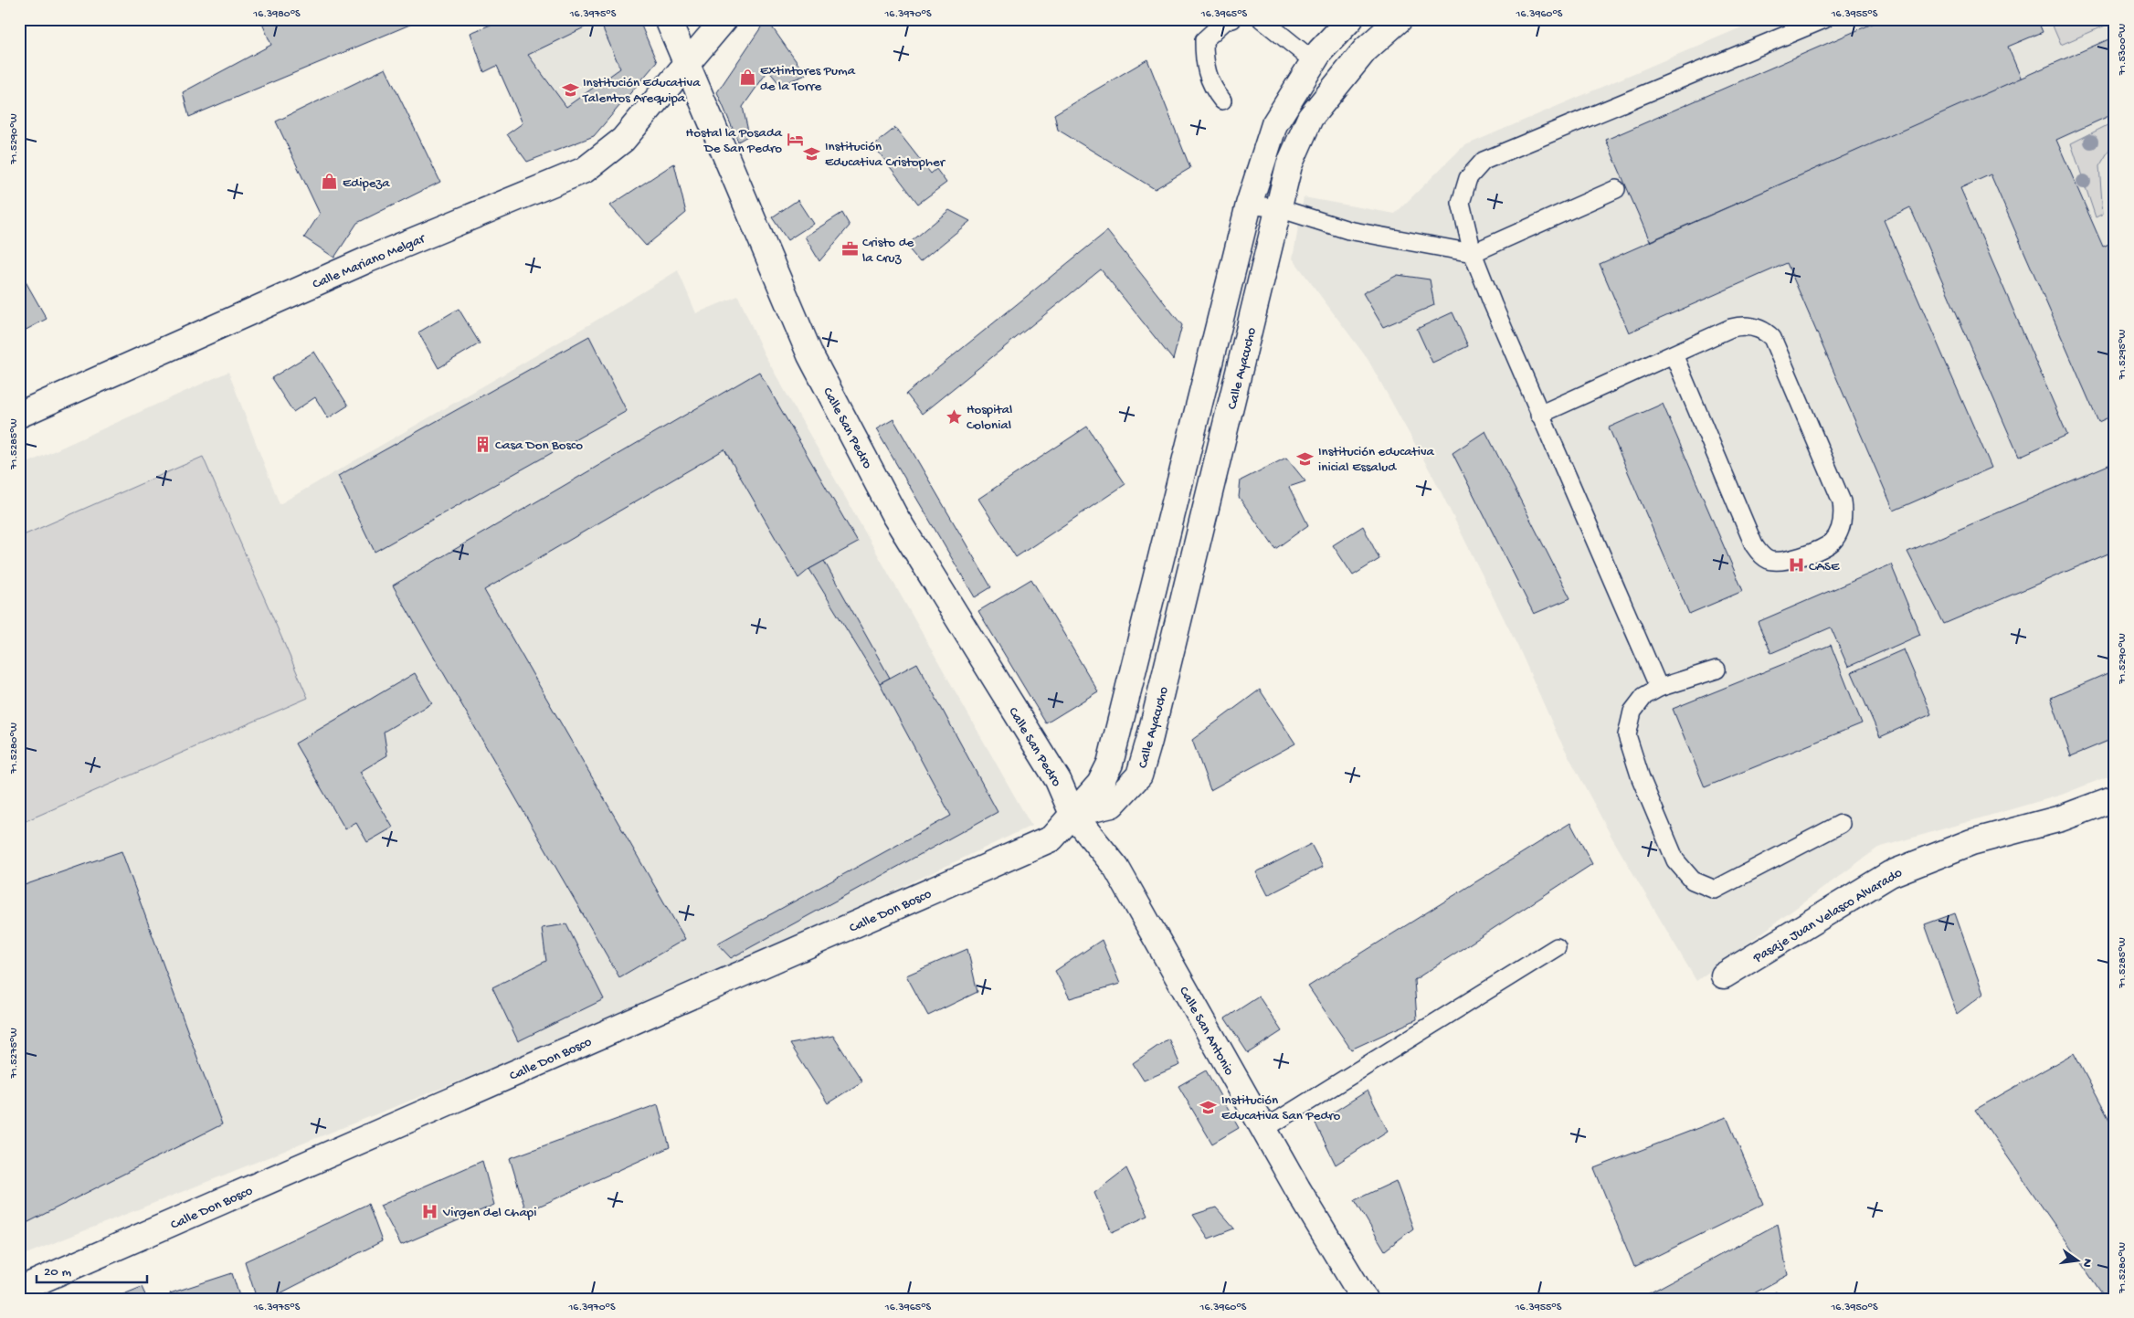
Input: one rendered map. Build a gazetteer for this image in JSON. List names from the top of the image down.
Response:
{
  "streets": {
    "street": [
      "Calle Mariano Melgar",
      "Calle Ayacucho",
      "Calle San Pedro",
      "Calle Don Bosco",
      "Pasaje Juan Velasco Alvarado",
      "Calle San Antonio"
    ]
  },
  "crossings": [
    ["Calle Mariano Melgar", "Calle San Pedro"],
    ["Calle Ayacucho", "Calle San Pedro"],
    ["Calle Ayacucho", "Calle Don Bosco"],
    ["Calle Ayacucho", "Calle San Antonio"],
    ["Calle San Pedro", "Calle Don Bosco"],
    ["Calle San Pedro", "Calle San Antonio"],
    ["Calle Don Bosco", "Calle San Antonio"]
  ],
  "places": {
    "shop": ["Extintores Puma de la Torre", "Edipeza"],
    "school or university": [
      "Institución Educativa Talentos Arequipa",
      "Institución Educativa Cristopher",
      "Institución educativa inicial Essalud",
      "Institución Educativa San Pedro"
    ],
    "hotel": ["Hostal la Posada De San Pedro"],
    "office": ["Cristo de la Cruz"],
    "place": ["Hospital Colonial"],
    "building": ["Casa Don Bosco"],
    "hospital": ["CASE", "Virgen del Chapi"]
  },
  "scale_bar": "20 m",
  "north": "right",
  "coordinates": [
    "16.3980°S",
    "16.3975°S",
    "16.3970°S",
    "16.3965°S",
    "16.3960°S",
    "16.3955°S",
    "71.5300°W",
    "71.5290°W",
    "71.5295°W",
    "71.5285°W",
    "71.5280°W",
    "71.5275°W",
    "16.3950°S"
  ]
}
